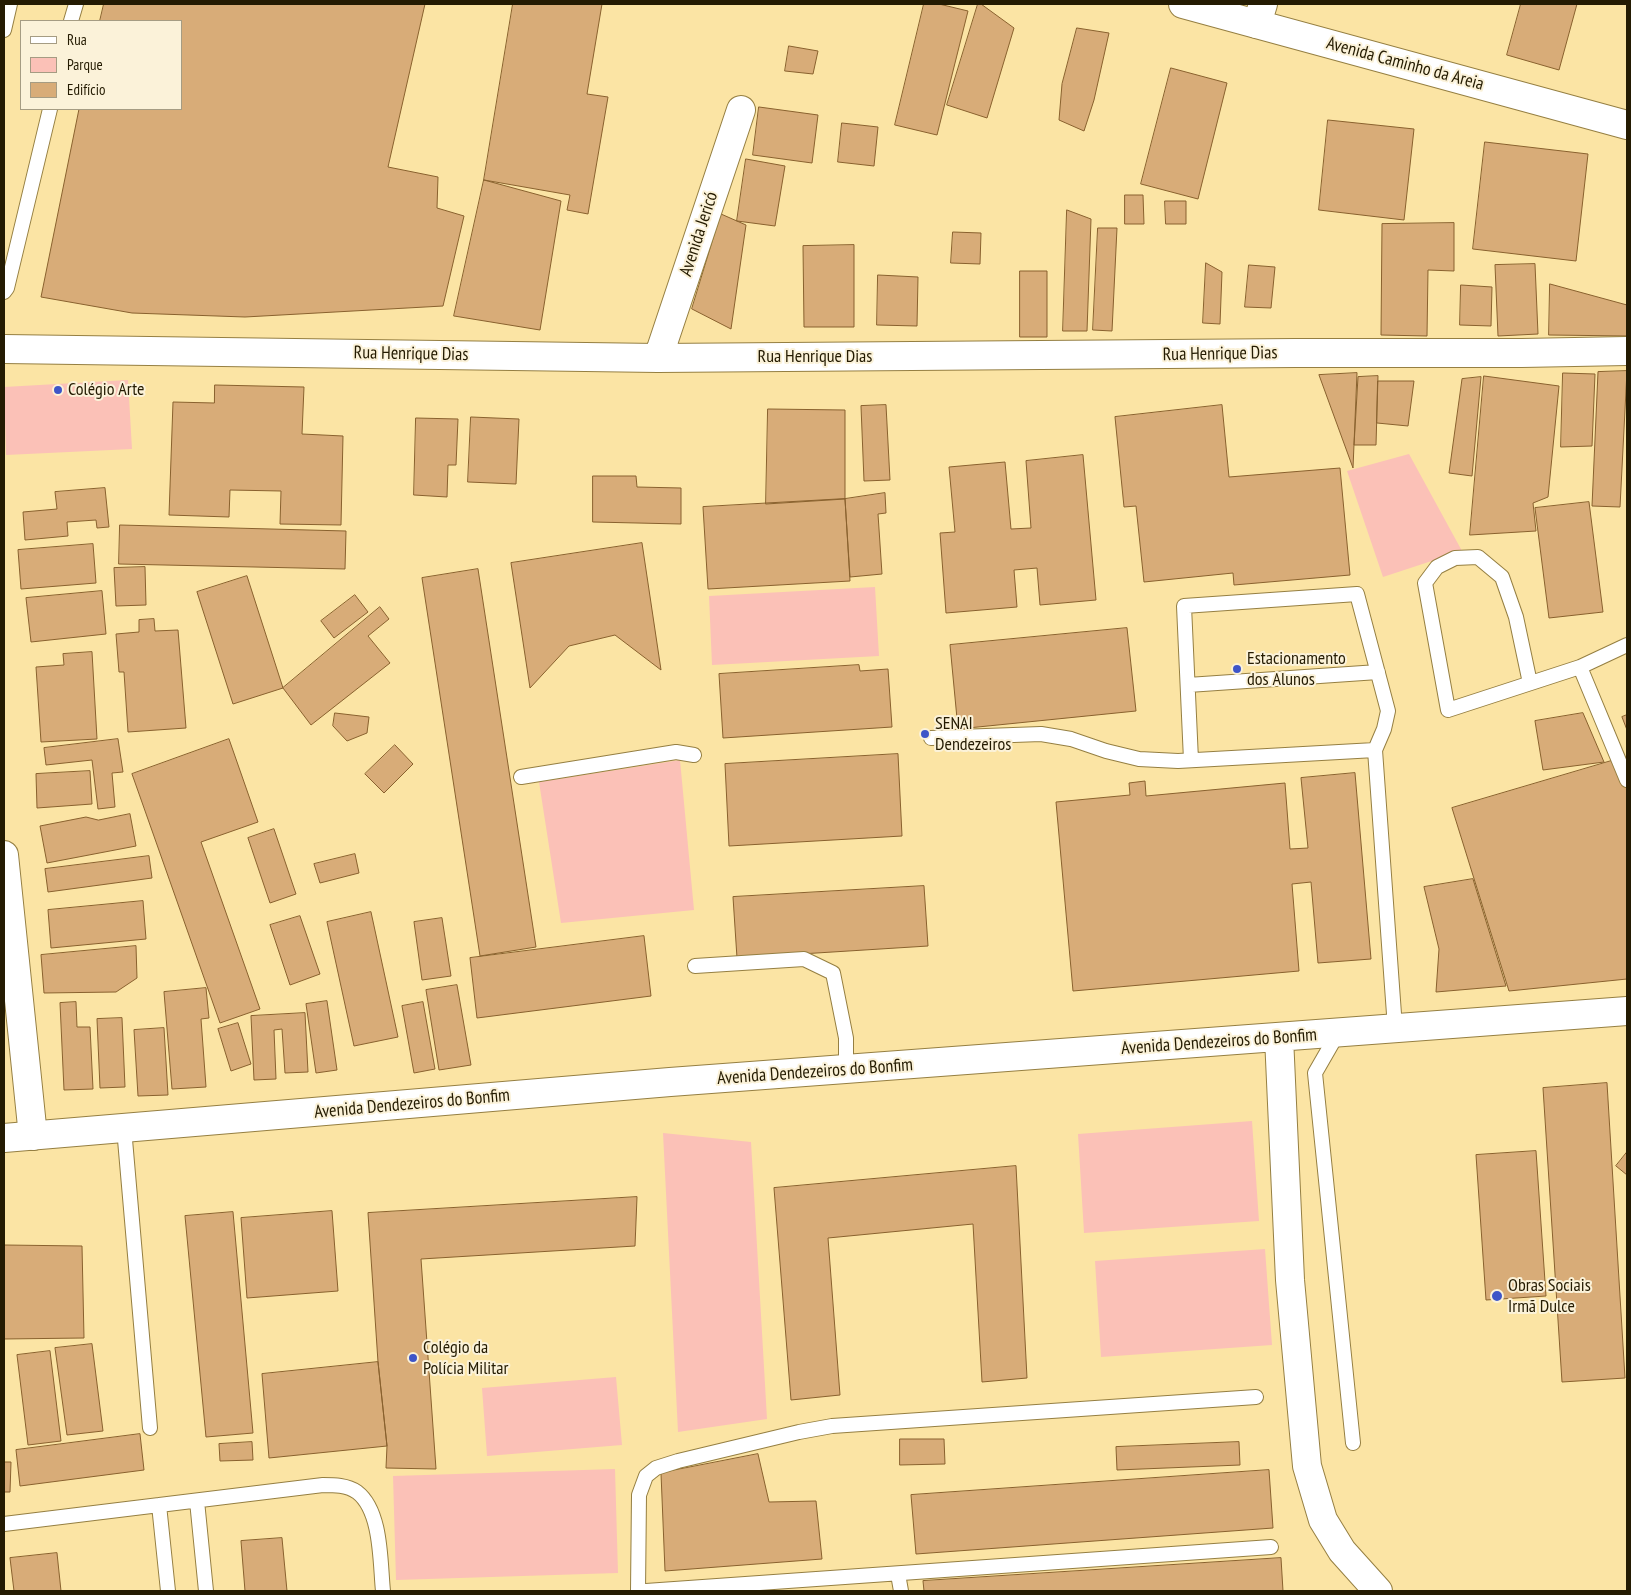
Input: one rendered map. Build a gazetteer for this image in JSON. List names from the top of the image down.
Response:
{
  "streets": {
    "main road": [
      "Avenida Caminho da Areia",
      "Avenida Jericó",
      "Rua Henrique Dias",
      "Avenida Dendezeiros do Bonfim"
    ]
  },
  "crossings": [
    ["Avenida Jericó", "Rua Henrique Dias"]
  ],
  "places": [
    "Colégio Arte",
    "Estacionamento dos Alunos",
    "SENAI Dendezeiros",
    "Obras Sociais Irmã Dulce",
    "Colégio da Polícia Militar"
  ],
  "legend": ["Rua", "Parque", "Edifício"]
}
